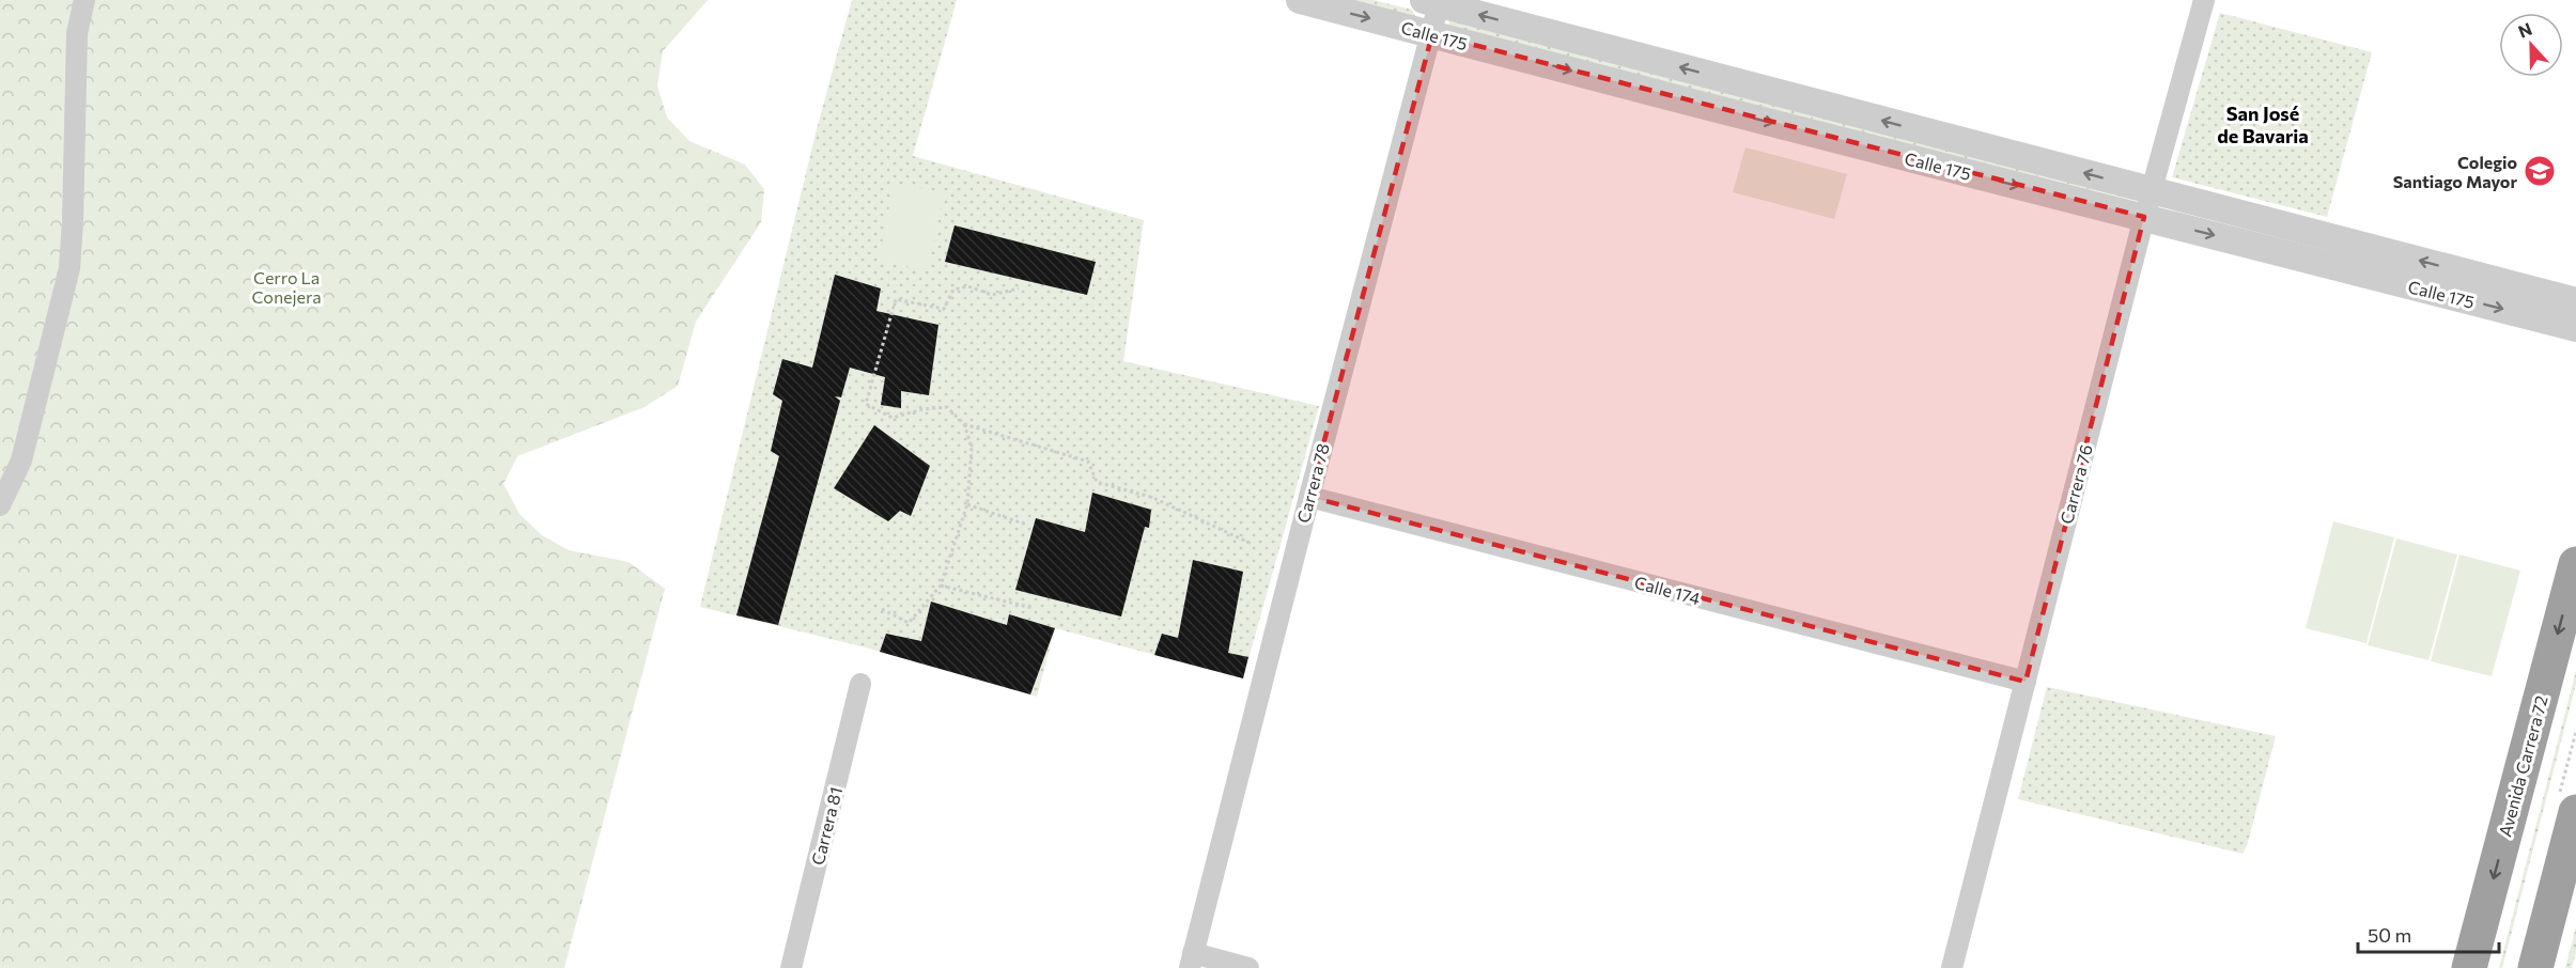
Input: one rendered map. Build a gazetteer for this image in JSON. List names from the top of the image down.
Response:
{
  "streets": {
    "highway": ["Avenida Carrera 72"],
    "street": [
      "Calle 175",
      "Carrera 78",
      "Carrera 76",
      "Calle 174",
      "Carrera 81"
    ]
  },
  "crossings": [
    ["Calle 175", "Carrera 78"],
    ["Calle 175", "Carrera 76"],
    ["Carrera 78", "Calle 174"],
    ["Carrera 76", "Calle 174"]
  ],
  "districts": ["San José de Bavaria"],
  "parks": ["Cerro La Conejera"],
  "places": {
    "school or university": ["Colegio Santiago Mayor"]
  },
  "scale_bar": "50 m",
  "north": "top"
}
